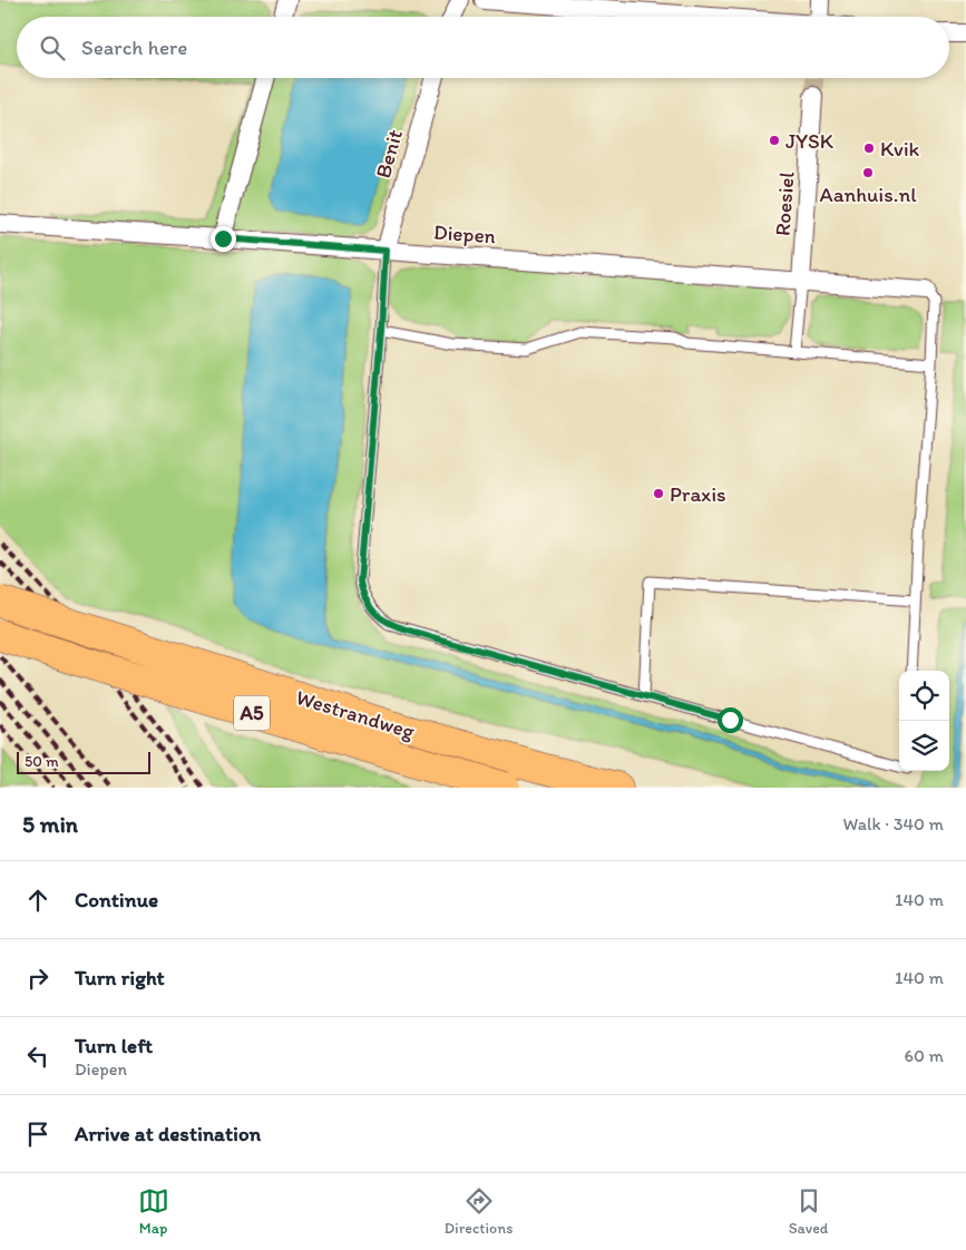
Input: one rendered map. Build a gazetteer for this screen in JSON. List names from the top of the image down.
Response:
{
  "streets": {
    "highway": ["A5", "Westrandweg"],
    "street": ["Benit", "Roesiel", "Diepen"]
  },
  "crossings": [
    ["Benit", "Diepen"],
    ["Roesiel", "Diepen"]
  ],
  "places": [
    "JYSK",
    "Kvik",
    "Aanhuis.nl",
    "Praxis"
  ],
  "scale_bar": "50 m",
  "page": {
    "search": "Search here",
    "scale": "50 m",
    "heading": ["5 min", "Walk · 340 m"],
    "list": [
      ["Continue", "140 m"],
      ["Turn right", "140 m"],
      ["Turn left", "Diepen", "60 m"],
      "Arrive at destination"
    ],
    "nav": ["Map", "Directions", "Saved"]
  }
}
